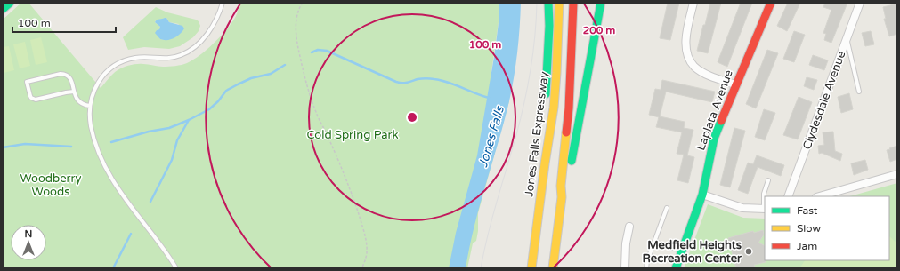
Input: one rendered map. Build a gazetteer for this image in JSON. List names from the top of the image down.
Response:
{
  "streets": {
    "main road": ["Laplata Avenue", "Jones Falls Expressway"],
    "street": ["Clydesdale Avenue"]
  },
  "water": ["Jones Falls"],
  "parks": ["Cold Spring Park", "Woodberry Woods"],
  "places": ["Medfield Heights Recreation Center"],
  "legend": ["Fast", "Slow", "Jam"],
  "scale_bar": "100 m",
  "north": "top",
  "rings": ["200 m", "100 m"]
}
